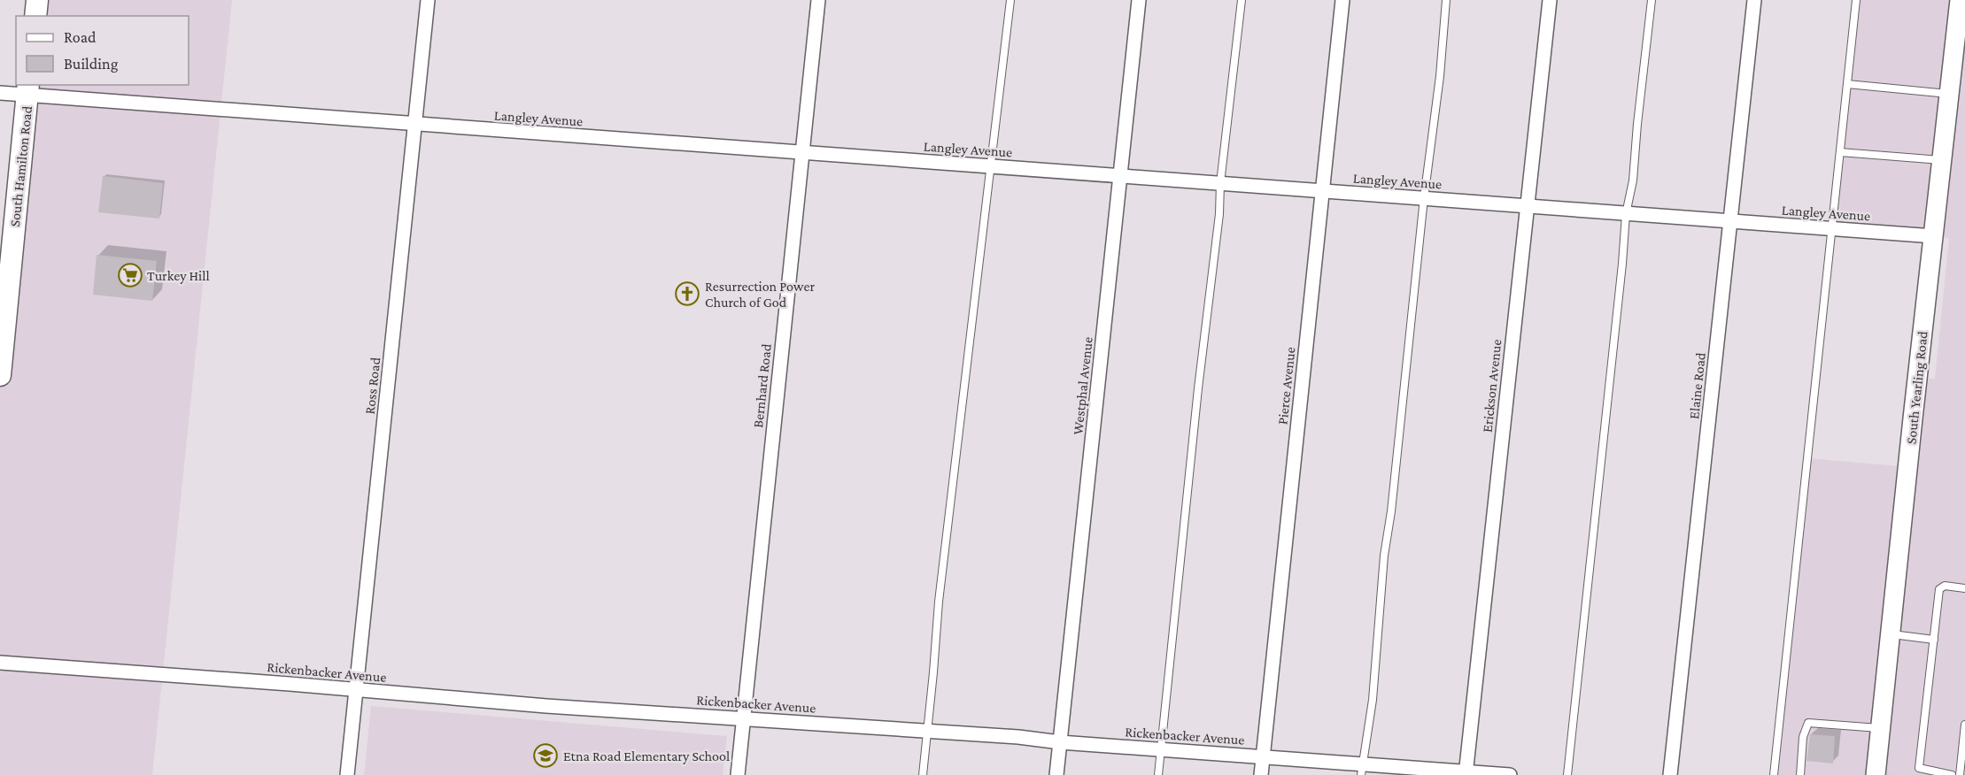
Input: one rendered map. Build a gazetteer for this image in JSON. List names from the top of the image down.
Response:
{
  "streets": {
    "main road": ["South Hamilton Road"],
    "street": [
      "Langley Avenue",
      "Ross Road",
      "Bernhard Road",
      "Westphal Avenue",
      "Pierce Avenue",
      "Erickson Avenue",
      "Elaine Road",
      "South Yearling Road",
      "Rickenbacker Avenue"
    ]
  },
  "crossings": [
    ["Langley Avenue", "South Hamilton Road"],
    ["Langley Avenue", "Ross Road"],
    ["Langley Avenue", "Bernhard Road"],
    ["Langley Avenue", "Westphal Avenue"],
    ["Langley Avenue", "Pierce Avenue"],
    ["Langley Avenue", "Erickson Avenue"],
    ["Langley Avenue", "Elaine Road"],
    ["Langley Avenue", "South Yearling Road"],
    ["Ross Road", "Rickenbacker Avenue"],
    ["Bernhard Road", "Rickenbacker Avenue"],
    ["Westphal Avenue", "Rickenbacker Avenue"],
    ["Pierce Avenue", "Rickenbacker Avenue"],
    ["Erickson Avenue", "Rickenbacker Avenue"]
  ],
  "places": {
    "supermarket": ["Turkey Hill"],
    "church": ["Resurrection Power Church of God"],
    "school or university": ["Etna Road Elementary School"]
  },
  "legend": ["Road", "Building"]
}
